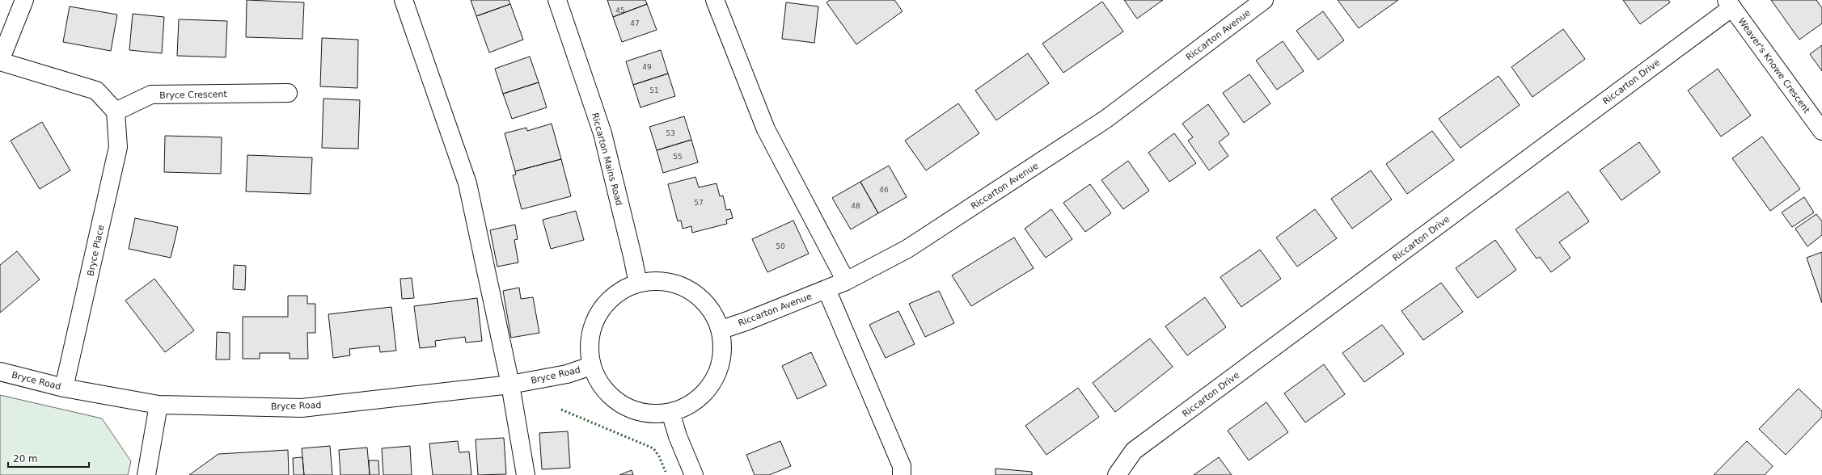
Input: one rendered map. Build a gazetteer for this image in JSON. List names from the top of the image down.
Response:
{
  "streets": {
    "street": [
      "Riccarton Avenue",
      "Weaver's Knowe Crescent",
      "Riccarton Drive",
      "Bryce Crescent",
      "Riccarton Mains Road",
      "Bryce Place",
      "Bryce Road"
    ]
  },
  "crossings": [
    ["Weaver's Knowe Crescent", "Riccarton Drive"],
    ["Bryce Crescent", "Bryce Place"],
    ["Bryce Place", "Bryce Road"]
  ],
  "house_numbers": [
    "45",
    "47",
    "49",
    "51",
    "53",
    "55",
    "46",
    "57",
    "48",
    "50"
  ],
  "scale_bar": "20 m"
}
